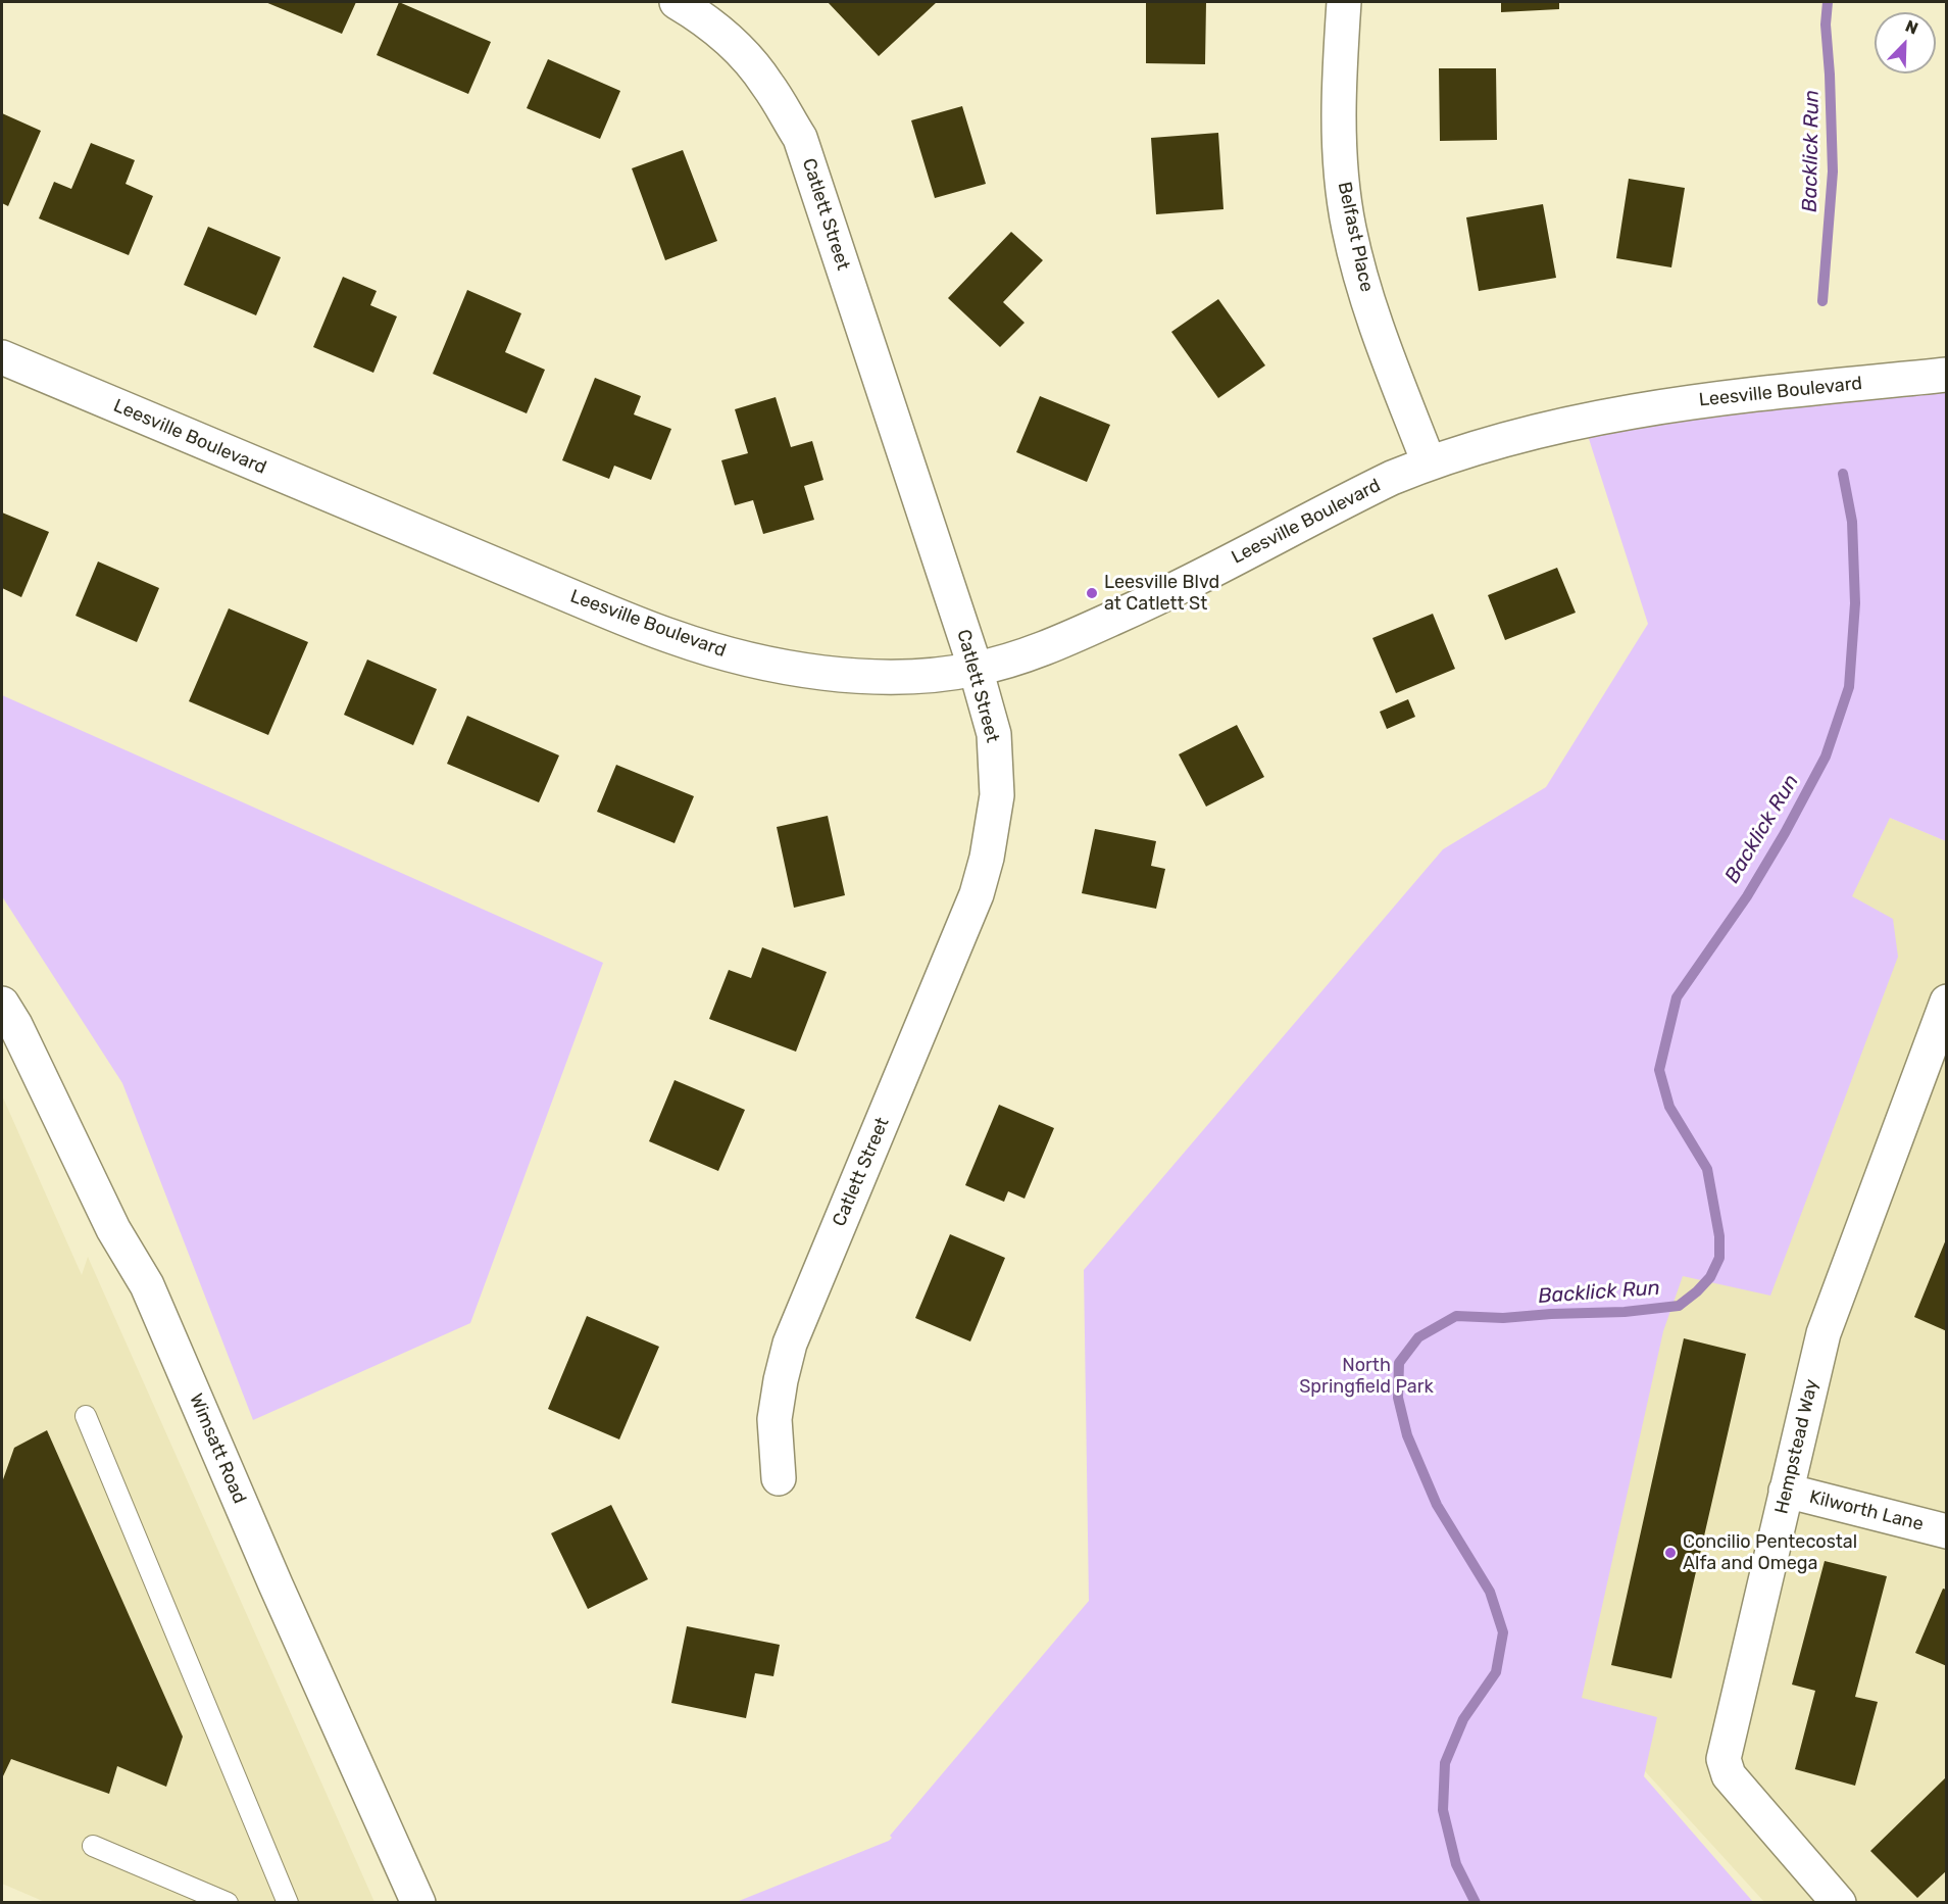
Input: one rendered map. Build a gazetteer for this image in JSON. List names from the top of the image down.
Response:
{
  "streets": {
    "street": [
      "Catlett Street",
      "Belfast Place",
      "Leesville Boulevard",
      "Hempstead Way",
      "Wimsatt Road",
      "Kilworth Lane"
    ]
  },
  "crossings": [
    ["Catlett Street", "Leesville Boulevard"],
    ["Belfast Place", "Leesville Boulevard"],
    ["Hempstead Way", "Kilworth Lane"]
  ],
  "water": ["Backlick Run"],
  "parks": ["North Springfield Park"],
  "places": ["Leesville Blvd at Catlett St", "Concilio Pentecostal Alfa and Omega"],
  "north": "top right"
}
